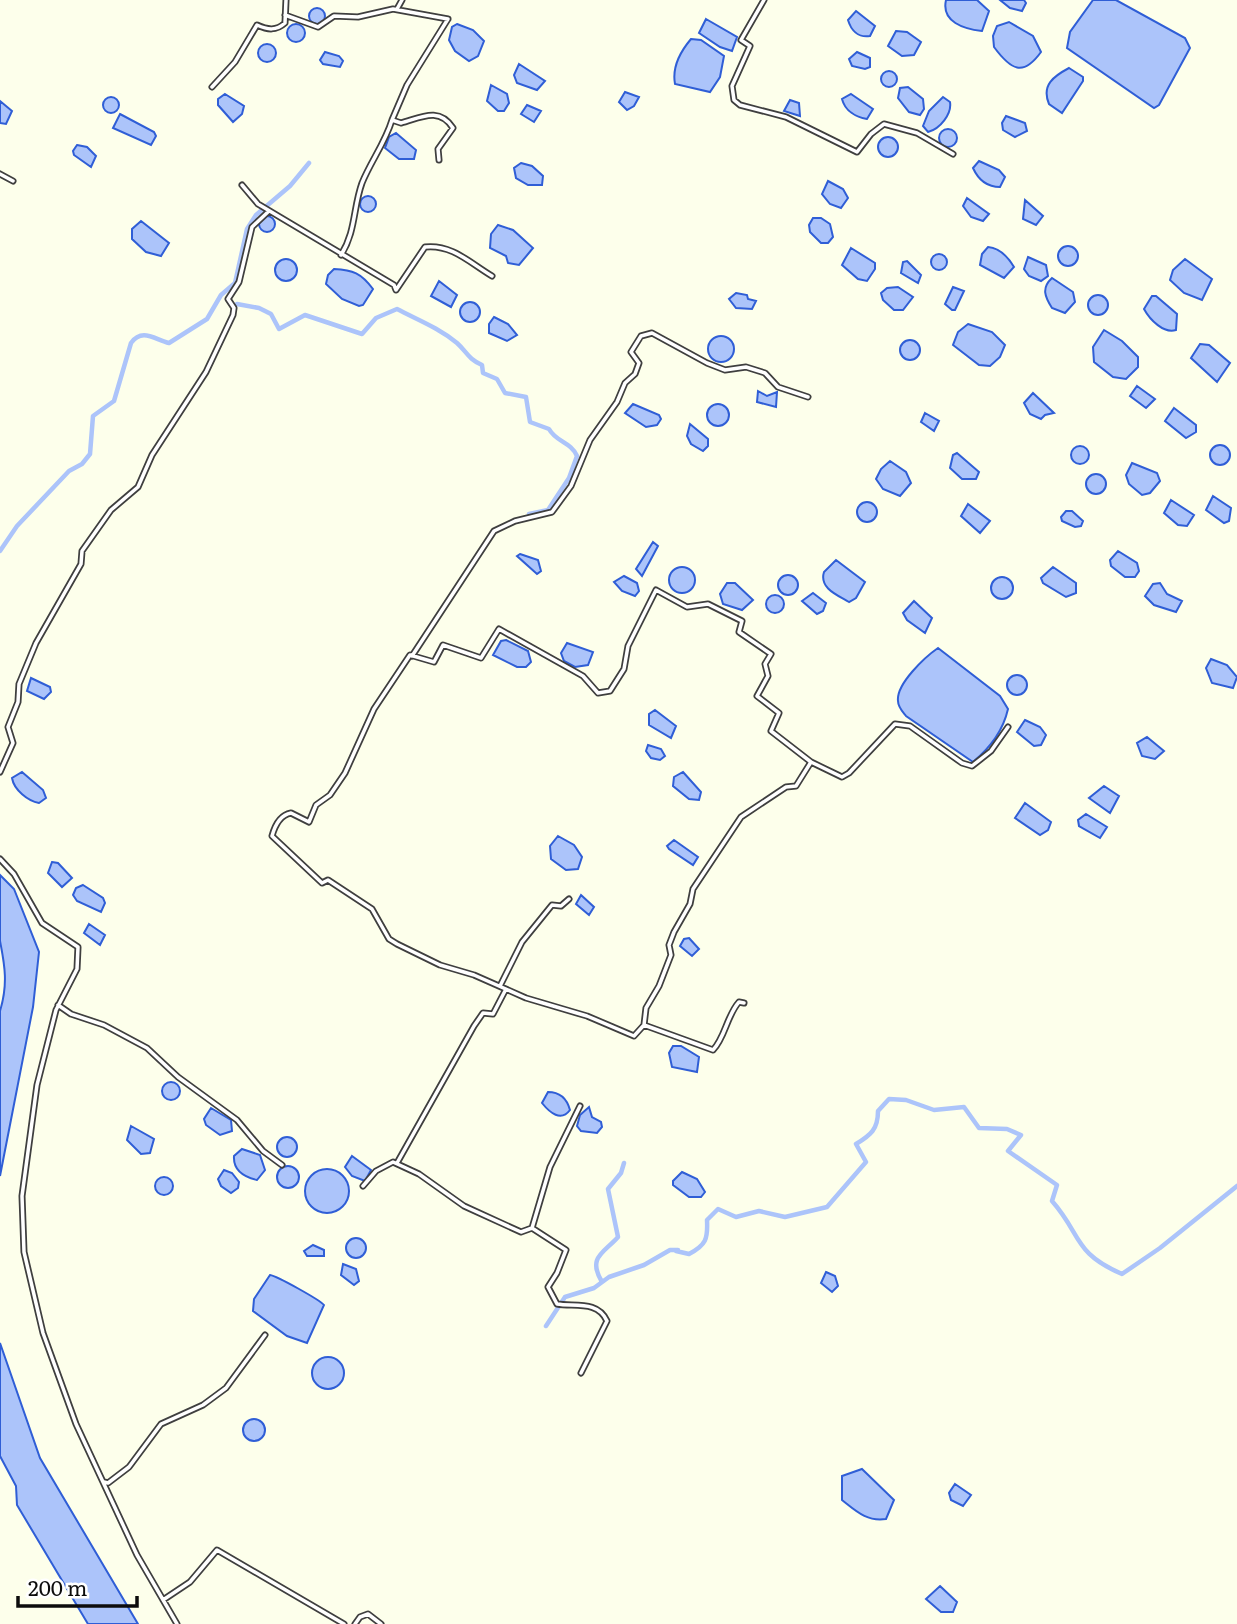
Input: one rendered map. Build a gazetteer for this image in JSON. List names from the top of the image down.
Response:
{
  "scale_bar": "200 m"
}
